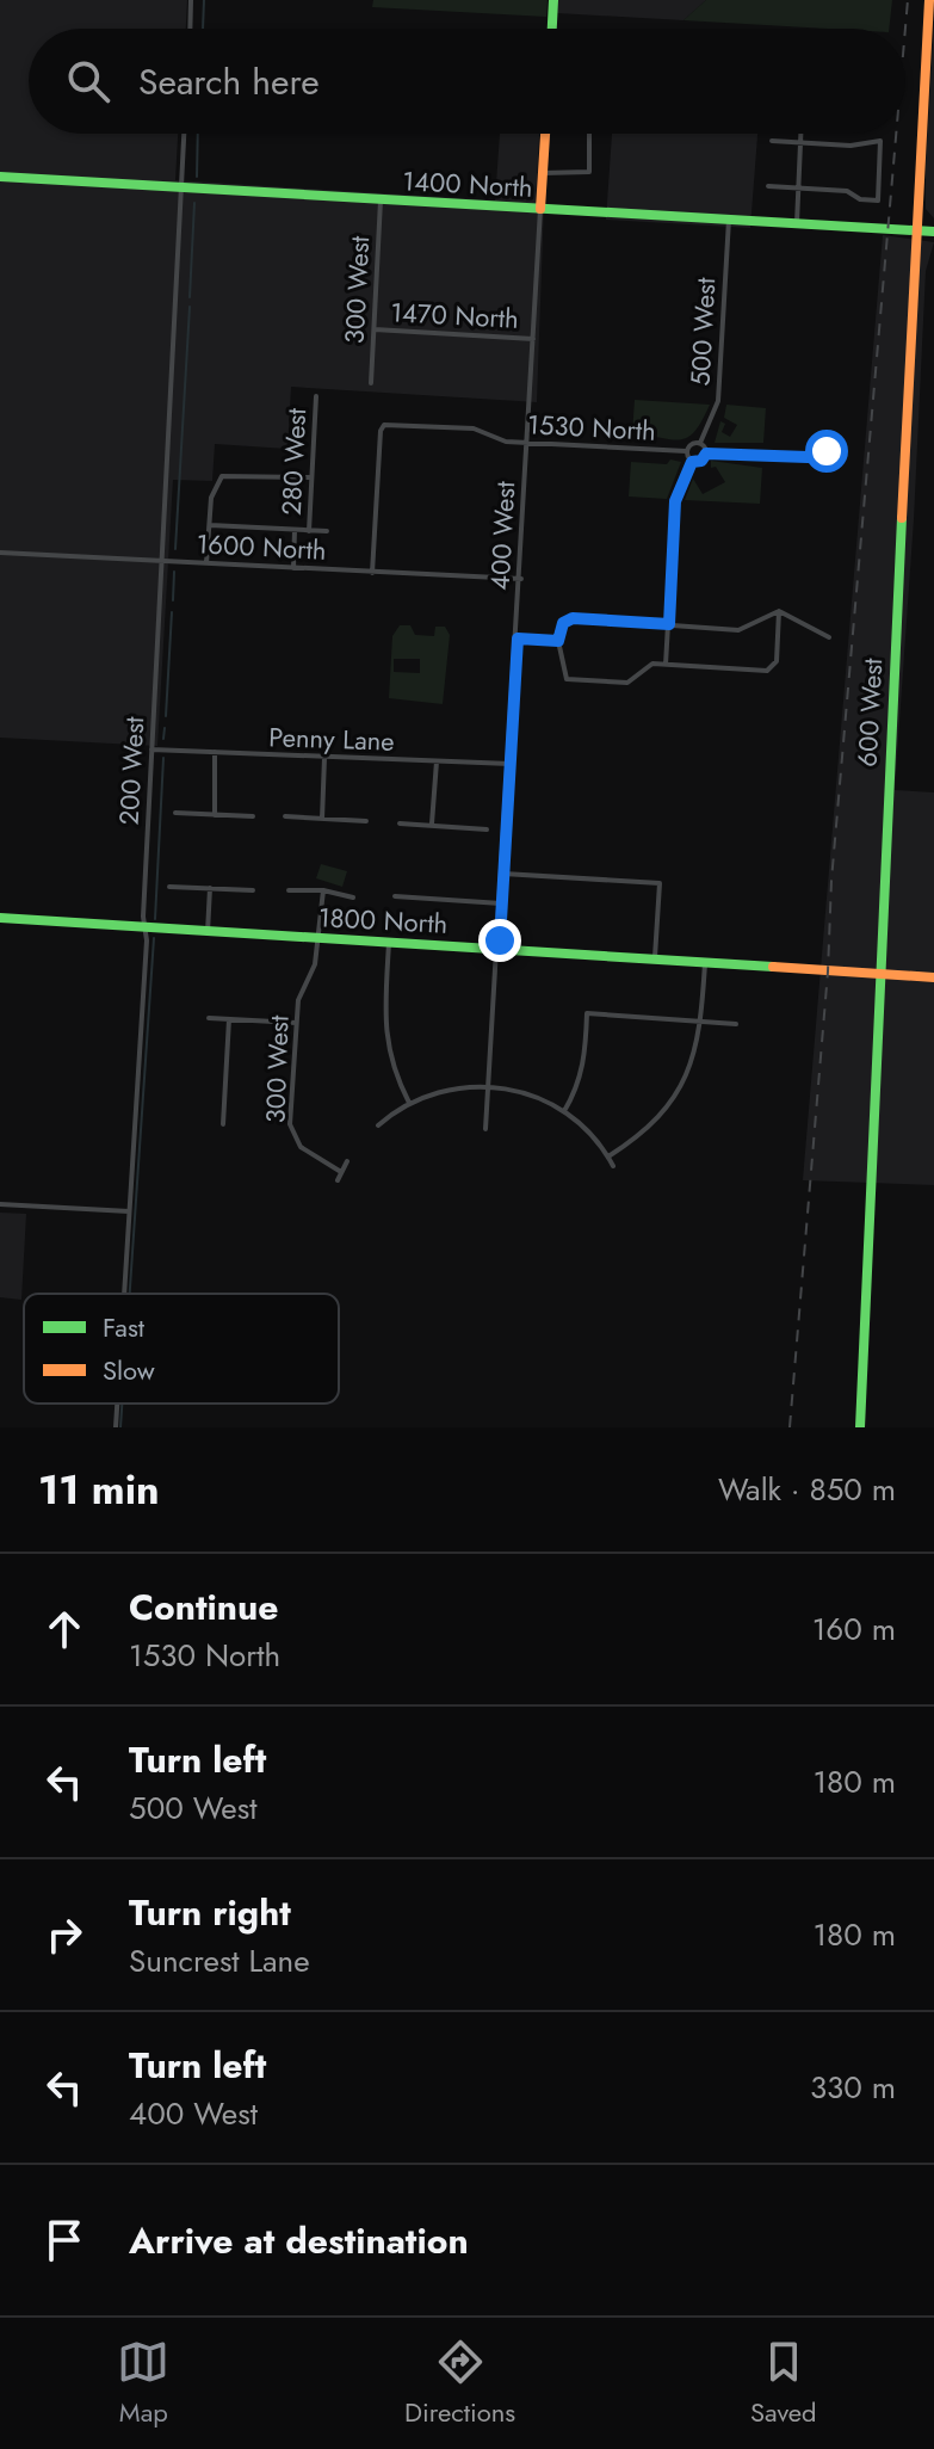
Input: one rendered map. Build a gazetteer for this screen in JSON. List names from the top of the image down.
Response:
{
  "streets": {
    "street": [
      "1400 North",
      "300 West",
      "1470 North",
      "500 West",
      "1530 North",
      "280 West",
      "400 West",
      "1600 North",
      "600 West",
      "Penny Lane",
      "200 West",
      "1800 North"
    ]
  },
  "crossings": [
    ["1400 North", "300 West"],
    ["1400 North", "500 West"],
    ["1400 North", "400 West"],
    ["1400 North", "600 West"],
    ["1400 North", "200 West"],
    ["300 West", "1470 North"],
    ["300 West", "1800 North"],
    ["1470 North", "400 West"],
    ["500 West", "1530 North"],
    ["1530 North", "400 West"],
    ["1530 North", "1600 North"],
    ["400 West", "1600 North"],
    ["400 West", "Penny Lane"],
    ["400 West", "1800 North"],
    ["1600 North", "200 West"],
    ["600 West", "1800 North"],
    ["Penny Lane", "200 West"],
    ["200 West", "1800 North"]
  ],
  "legend": ["Fast", "Slow"],
  "page": {
    "search": "Search here",
    "heading": ["11 min", "Walk · 850 m"],
    "list": [
      ["Continue", "1530 North", "160 m"],
      ["Turn left", "500 West", "180 m"],
      ["Turn right", "Suncrest Lane", "180 m"],
      ["Turn left", "400 West", "330 m"],
      "Arrive at destination"
    ],
    "nav": ["Map", "Directions", "Saved"]
  }
}
